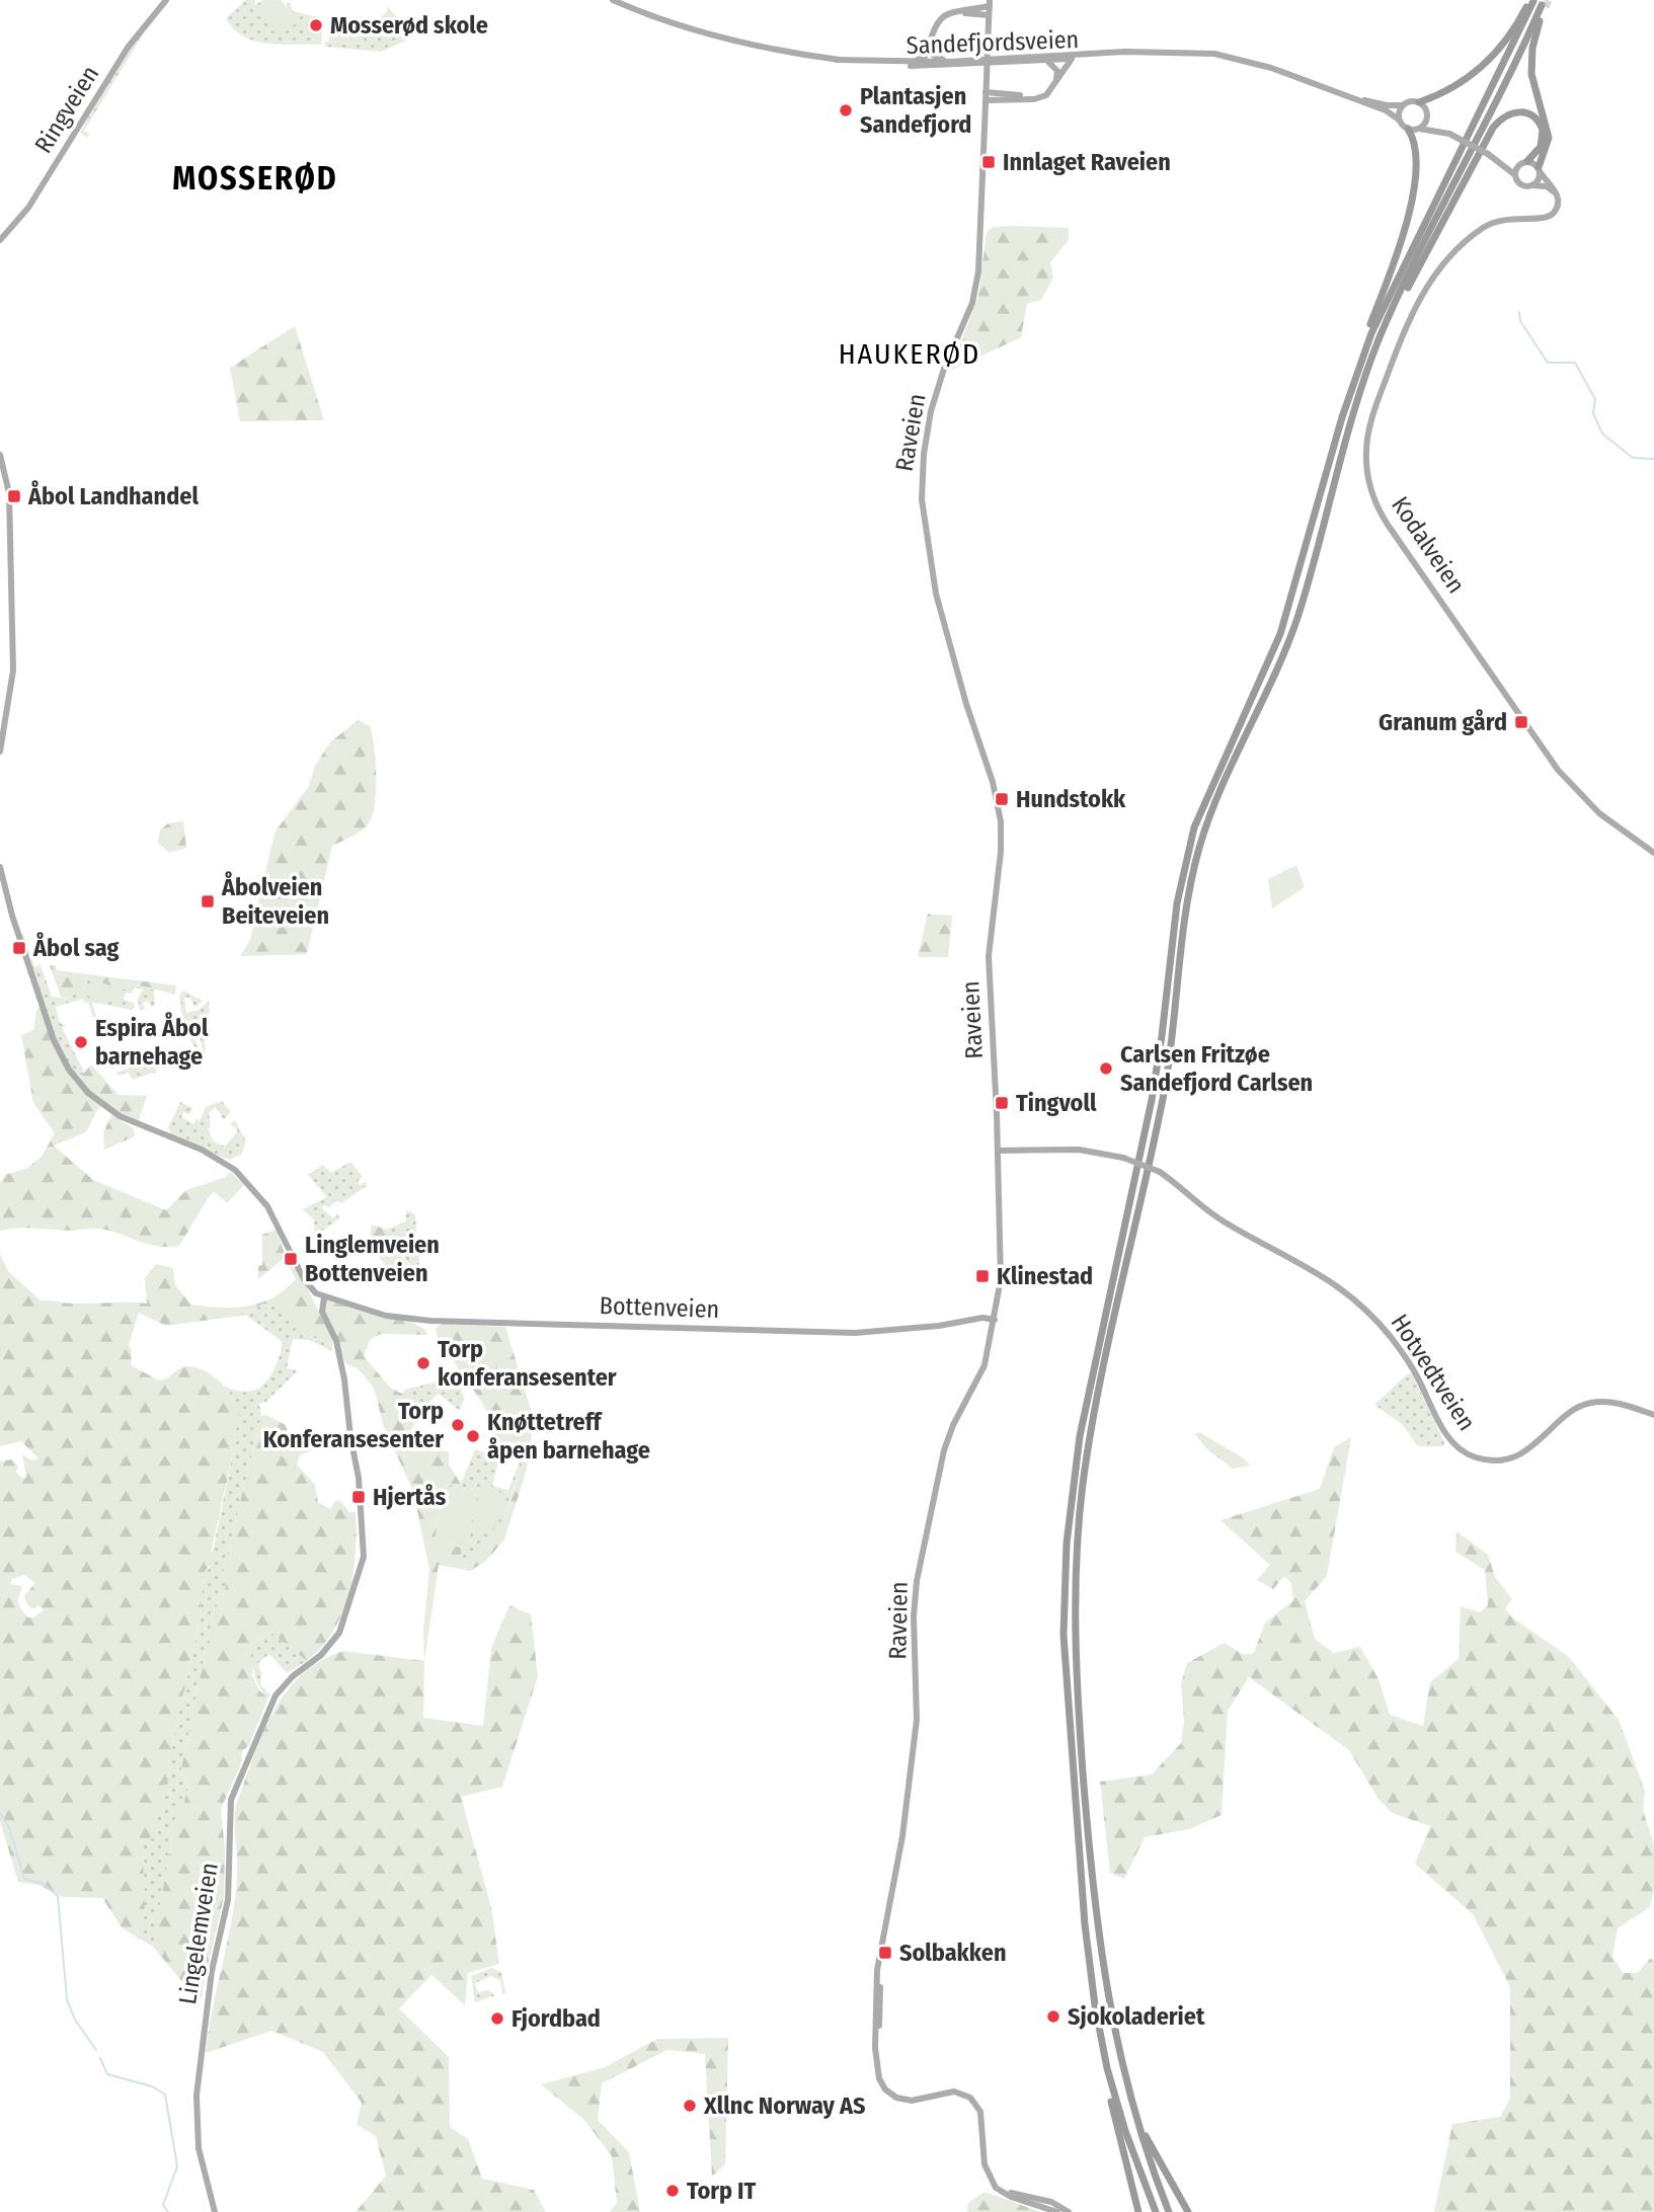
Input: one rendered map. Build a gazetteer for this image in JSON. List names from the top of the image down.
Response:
{
  "streets": {
    "main road": [
      "Sandefjordsveien",
      "Ringveien",
      "Raveien",
      "Kodalveien",
      "Bottenveien",
      "Hotvedtveien",
      "Lingelemveien"
    ]
  },
  "crossings": [
    ["Raveien", "Bottenveien"],
    ["Raveien", "Hotvedtveien"],
    ["Bottenveien", "Lingelemveien"]
  ],
  "districts": ["MOSSERØD", "HAUKERØD"],
  "places": {
    "other": [
      "Mosserød skole",
      "Plantasjen Sandefjord",
      "Espira Åbol barnehage",
      "Carlsen Fritzøe Sandefjord Carlsen",
      "Torp konferansesenter",
      "Torp Konferansesenter",
      "Knøttetreff åpen barnehage",
      "Sjokoladeriet",
      "Fjordbad",
      "Xllnc Norway AS",
      "Torp IT"
    ],
    "transit": [
      "Innlaget Raveien",
      "Åbol Landhandel",
      "Granum gård",
      "Hundstokk",
      "Åbolveien Beiteveien",
      "Åbol sag",
      "Tingvoll",
      "Linglemveien Bottenveien",
      "Klinestad",
      "Hjertås",
      "Solbakken"
    ]
  }
}
